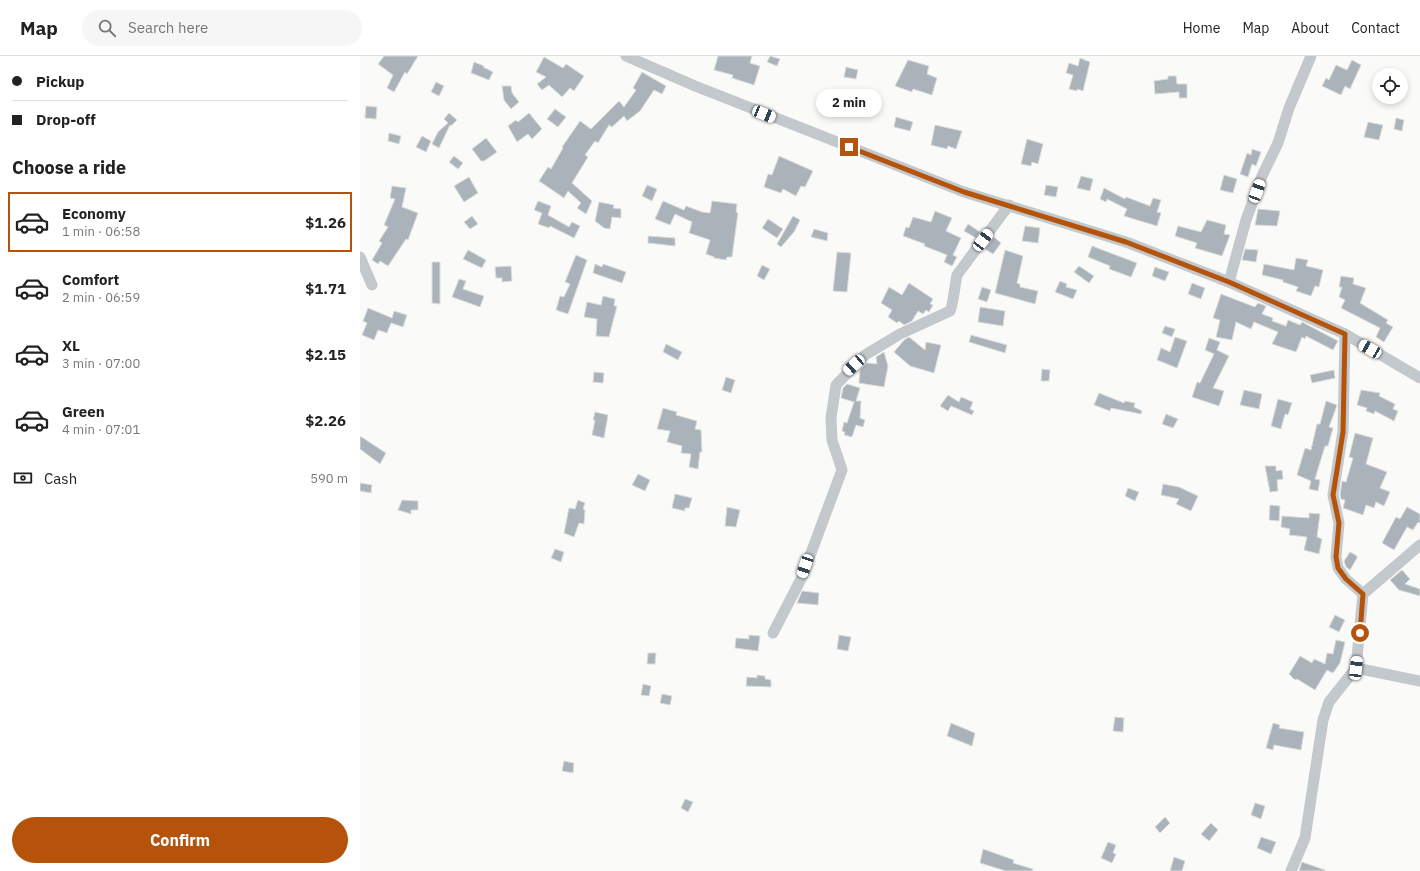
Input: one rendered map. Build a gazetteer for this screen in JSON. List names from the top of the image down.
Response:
{
  "page": {
    "header": "Map",
    "search": "Search here",
    "nav": [
      "Home",
      "Map",
      "About",
      "Contact"
    ],
    "banner": ["Pickup", "Drop-off"],
    "bubble": "2 min",
    "heading": "Choose a ride",
    "list": [
      {
        "name": "Economy",
        "note": "1 min · 06:58",
        "value": "$1.26"
      },
      {
        "name": "Comfort",
        "note": "2 min · 06:59",
        "value": "$1.71"
      },
      {
        "name": "XL",
        "note": "3 min · 07:00",
        "value": "$2.15"
      },
      {
        "name": "Green",
        "note": "4 min · 07:01",
        "value": "$2.26"
      }
    ],
    "pay": ["Cash", "590 m"],
    "buttons": "Confirm"
  }
}
